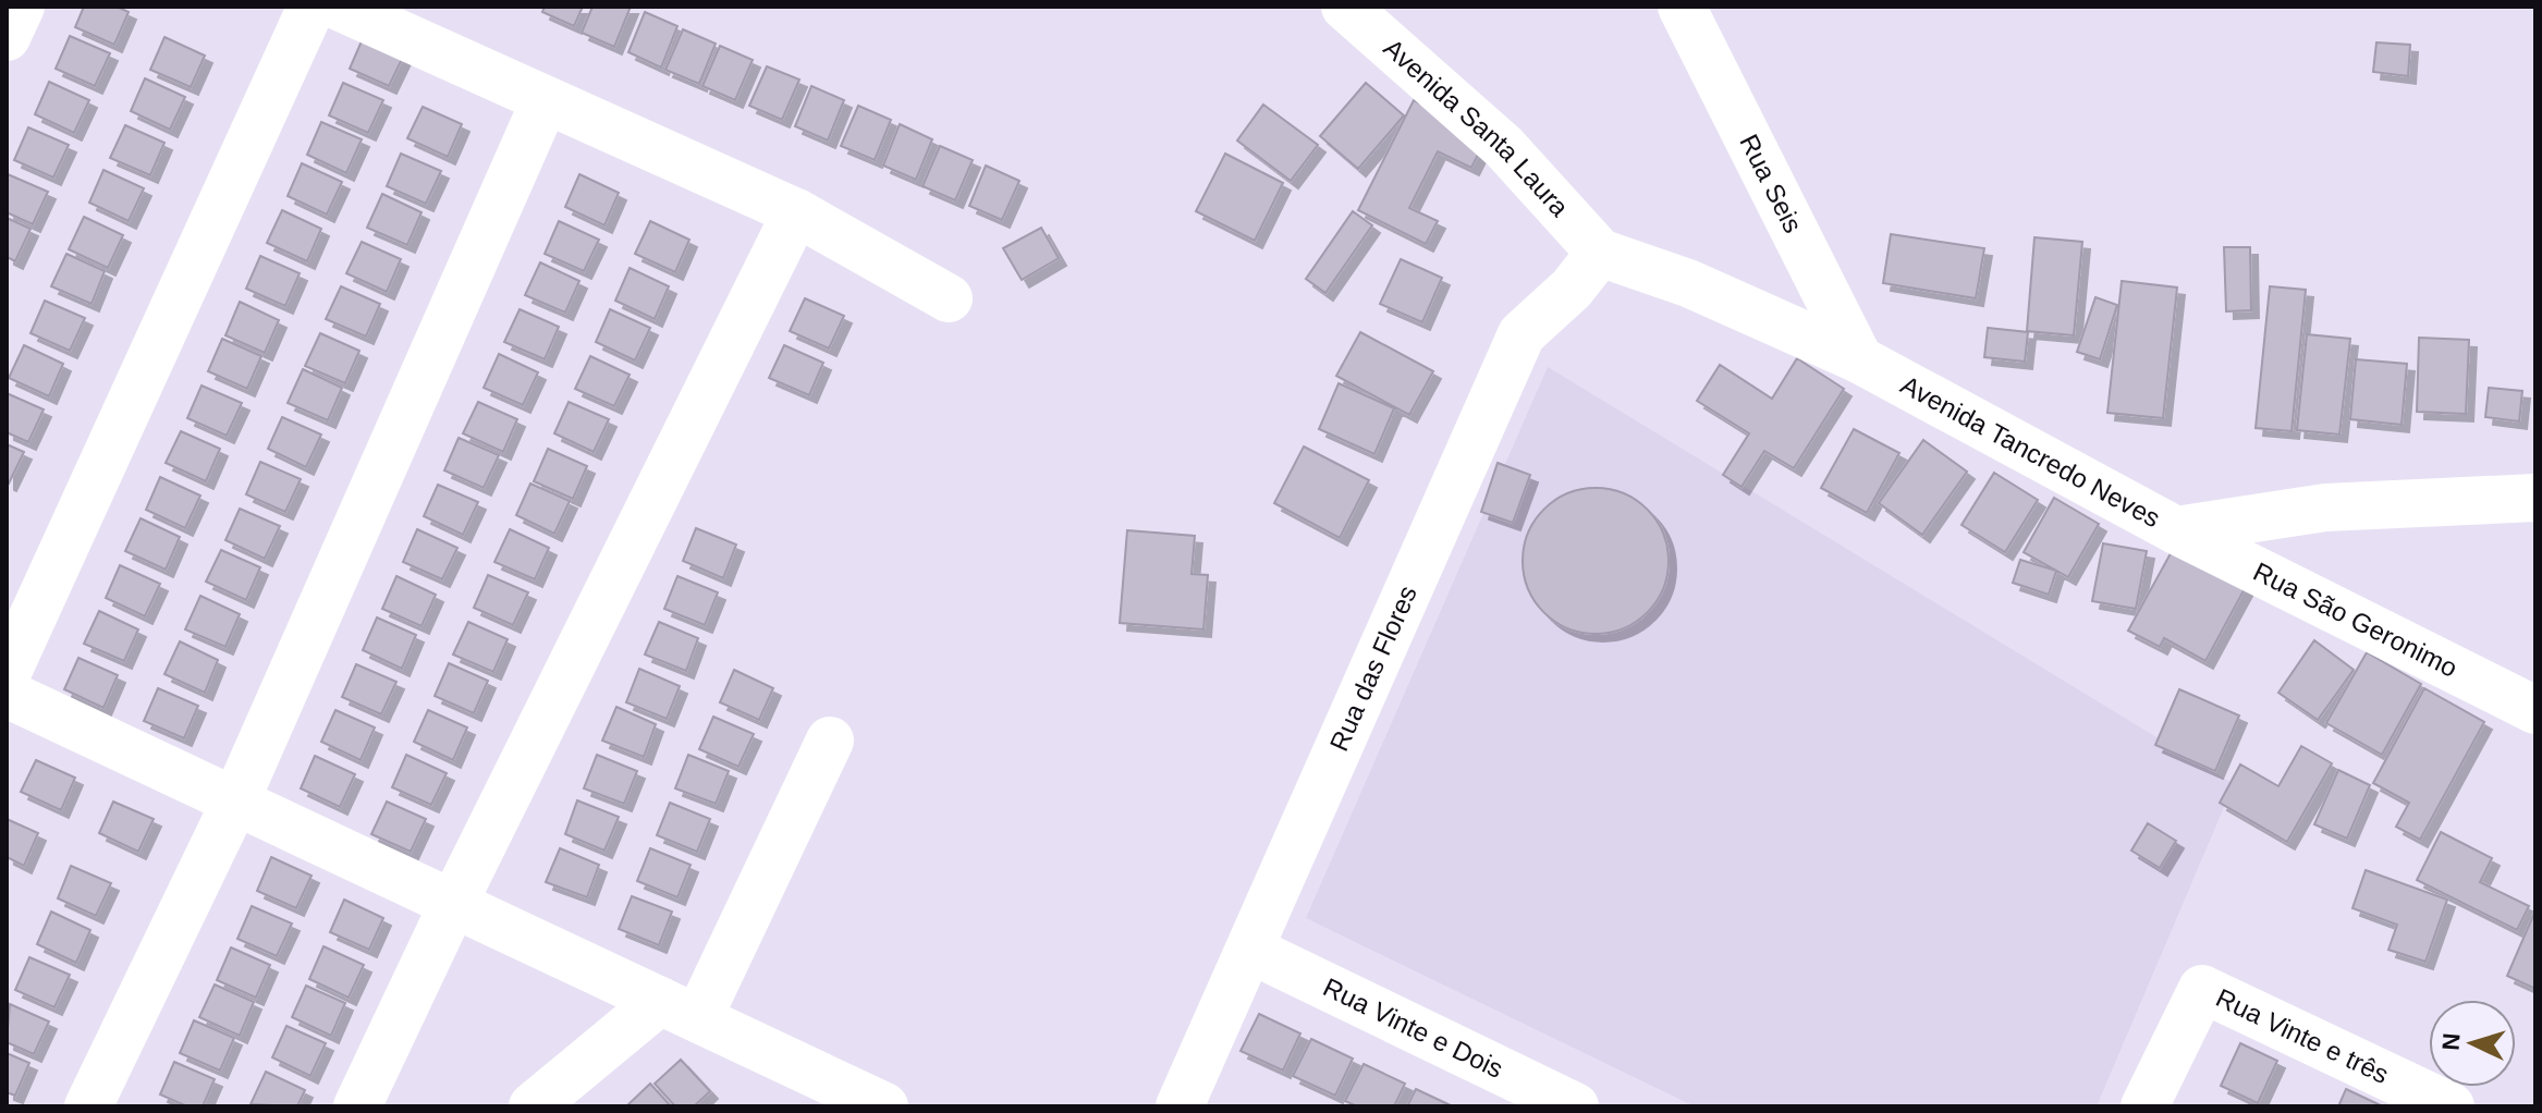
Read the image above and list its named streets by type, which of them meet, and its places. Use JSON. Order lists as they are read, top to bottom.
{
  "streets": {
    "street": [
      "Avenida Santa Laura",
      "Rua Seis",
      "Avenida Tancredo Neves",
      "Rua São Geronimo",
      "Rua das Flores",
      "Rua Vinte e Dois",
      "Rua Vinte e três"
    ]
  },
  "crossings": [
    ["Avenida Santa Laura", "Avenida Tancredo Neves"],
    ["Avenida Santa Laura", "Rua das Flores"],
    ["Rua Seis", "Avenida Tancredo Neves"],
    ["Avenida Tancredo Neves", "Rua São Geronimo"],
    ["Avenida Tancredo Neves", "Rua das Flores"],
    ["Rua das Flores", "Rua Vinte e Dois"]
  ],
  "north": "left"
}
